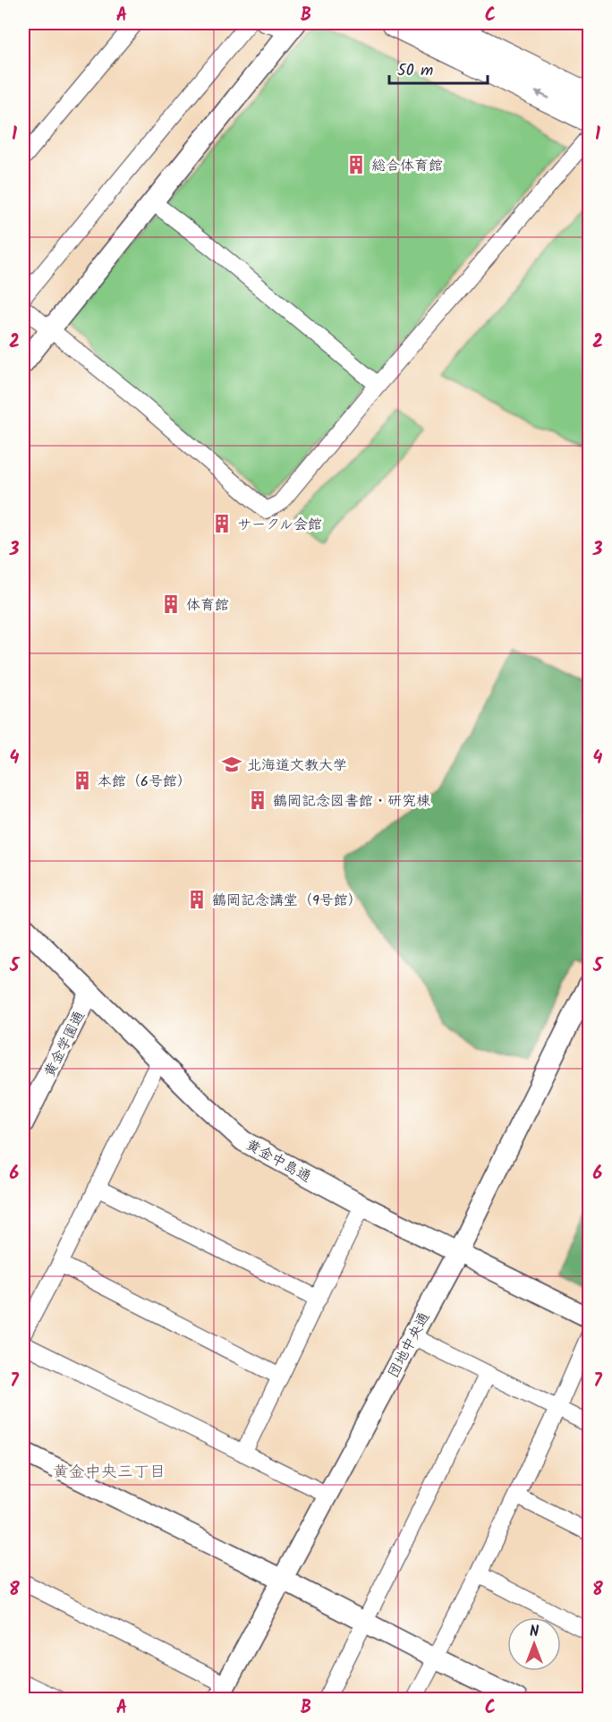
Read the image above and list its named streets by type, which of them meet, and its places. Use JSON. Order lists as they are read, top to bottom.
{
  "streets": {
    "street": ["黄金学園通", "黄金中島通", "団地中央通"]
  },
  "crossings": [
    ["黄金学園通", "黄金中島通"],
    ["黄金中島通", "団地中央通"]
  ],
  "districts": ["黄金中央三丁目"],
  "places": {
    "building": [
      "総合体育館",
      "サークル会館",
      "体育館",
      "本館（6号館）",
      "鶴岡記念図書館・研究棟",
      "鶴岡記念講堂（9号館）"
    ],
    "school or university": ["北海道文教大学"]
  },
  "scale_bar": "50 m",
  "north": "top",
  "grid": {
    "columns": ["A", "B", "C"],
    "rows": [
      "1",
      "2",
      "3",
      "4",
      "5",
      "6",
      "7",
      "8"
    ]
  }
}
